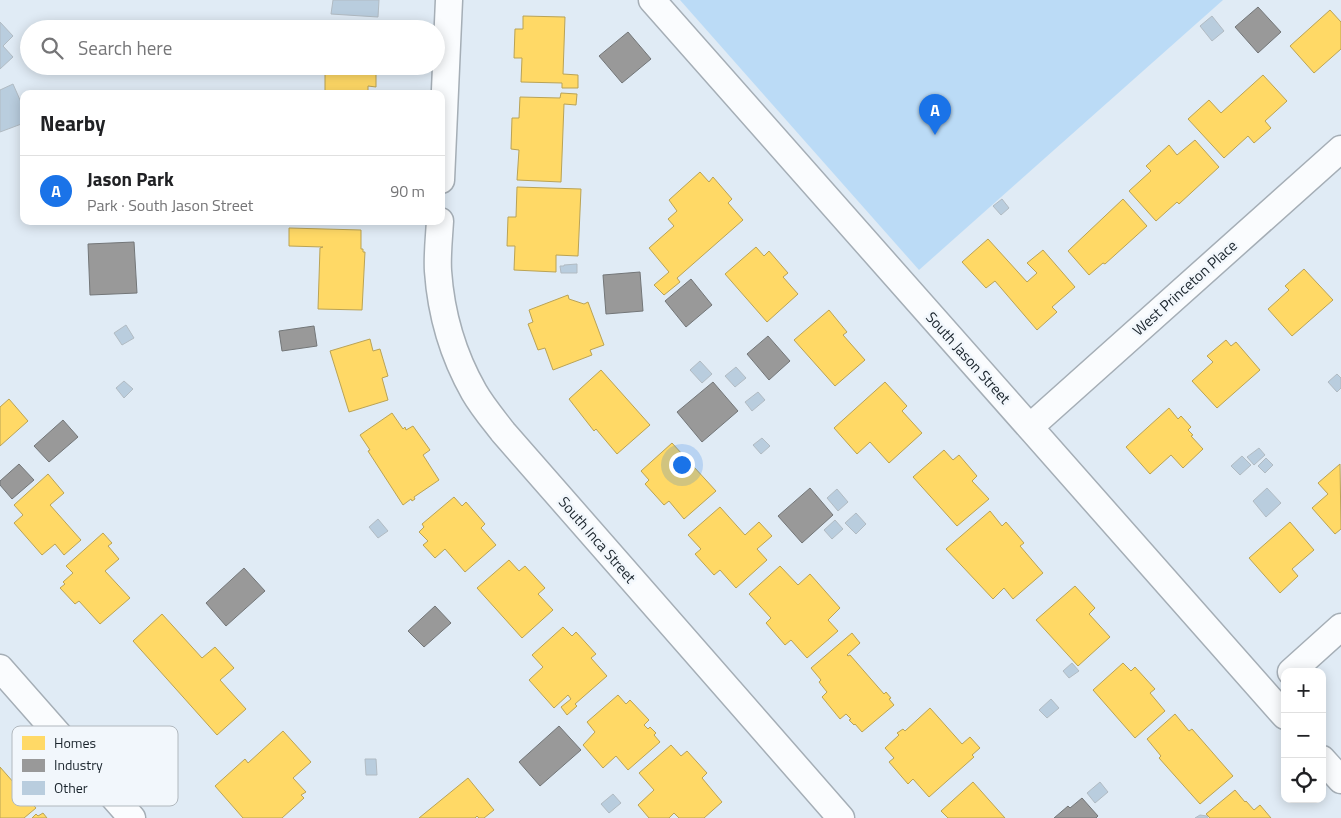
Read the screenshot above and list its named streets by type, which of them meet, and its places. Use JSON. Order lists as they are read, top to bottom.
{
  "streets": {
    "street": ["West Princeton Place", "South Jason Street", "South Inca Street"]
  },
  "crossings": [
    ["West Princeton Place", "South Jason Street"]
  ],
  "legend": ["Homes", "Industry", "Other"],
  "page": {
    "search": "Search here",
    "heading": "Nearby",
    "pins": "A",
    "list": [
      {
        "mark": "A",
        "name": "Jason Park",
        "note": "Park · South Jason Street",
        "value": "90 m"
      }
    ],
    "map_buttons": ["+", "−"]
  }
}
